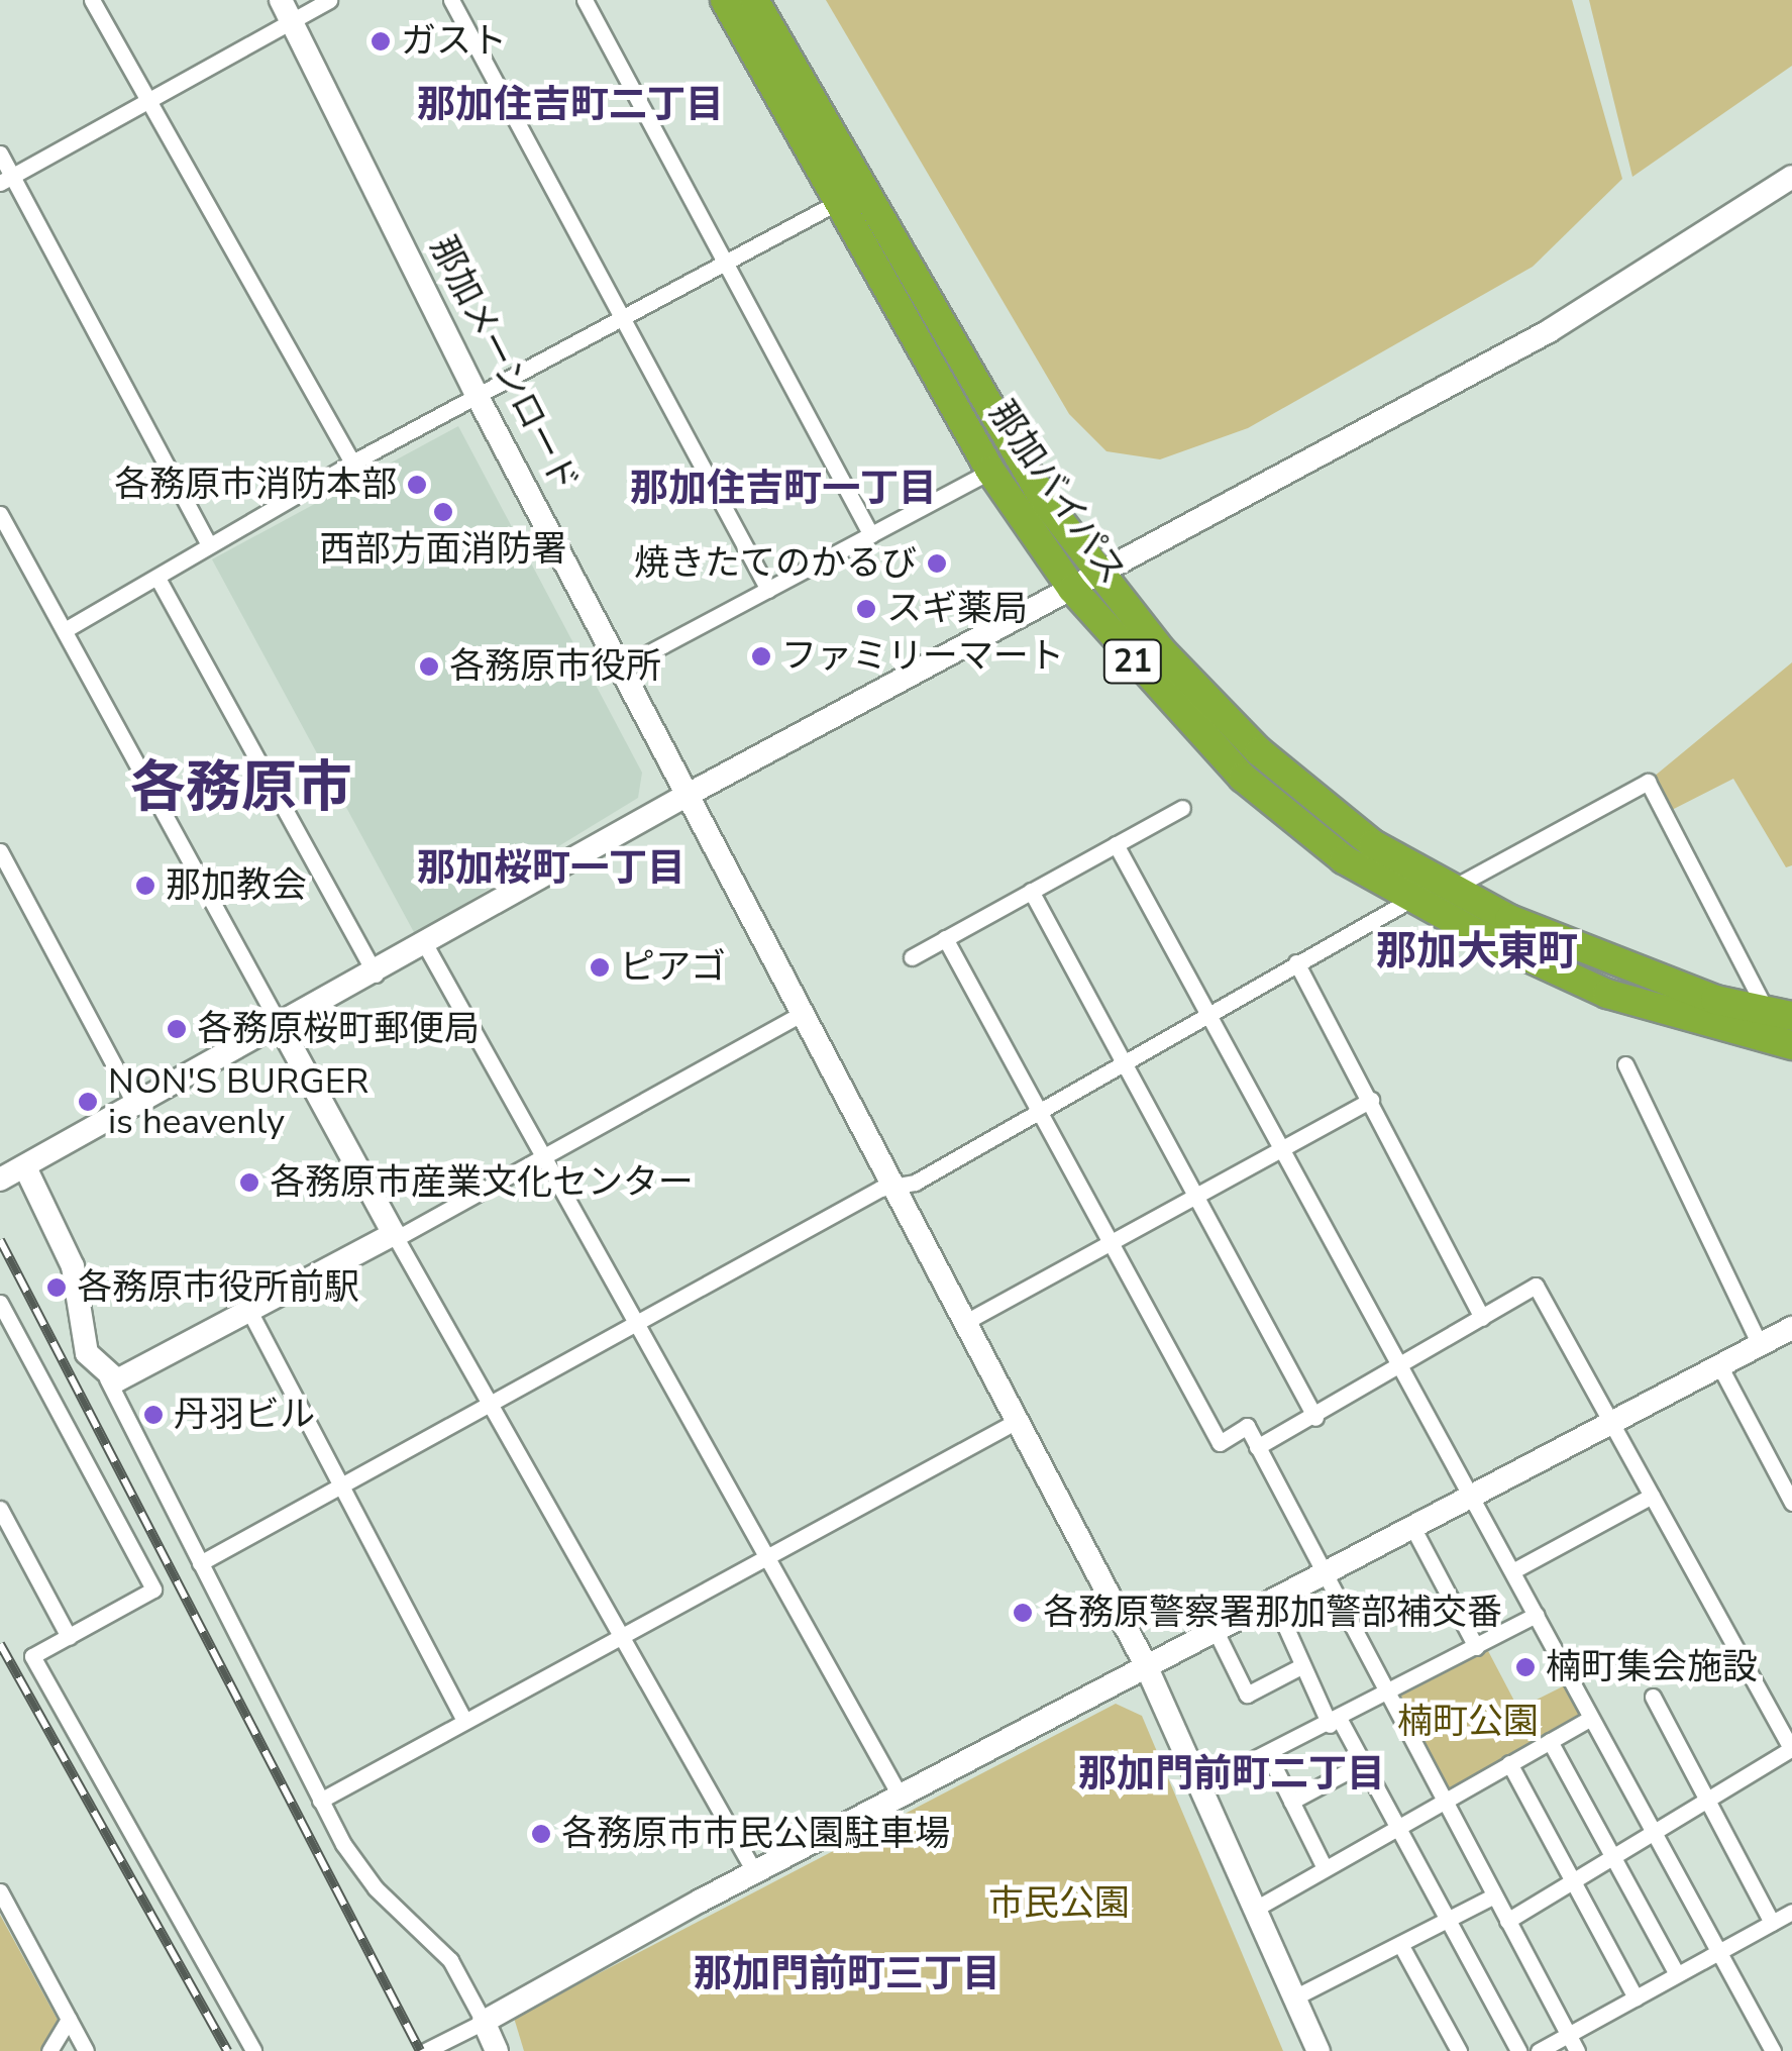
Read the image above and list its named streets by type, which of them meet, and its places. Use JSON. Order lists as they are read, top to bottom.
{
  "streets": {
    "highway": ["那加バイパス", "21"],
    "street": ["那加メーンロード"]
  },
  "districts": [
    "那加住吉町二丁目",
    "那加住吉町一丁目",
    "各務原市",
    "那加桜町一丁目",
    "那加大東町",
    "那加門前町二丁目",
    "那加門前町三丁目"
  ],
  "parks": ["楠町公園", "市民公園"],
  "places": [
    "ガスト",
    "各務原市消防本部",
    "西部方面消防署",
    "焼きたてのかるび",
    "スギ薬局",
    "ファミリーマート",
    "各務原市役所",
    "那加教会",
    "ピアゴ",
    "各務原桜町郵便局",
    "NON'S BURGER is heavenly",
    "各務原市産業文化センター",
    "各務原市役所前駅",
    "丹羽ビル",
    "各務原警察署那加警部補交番",
    "楠町集会施設",
    "各務原市市民公園駐車場"
  ]
}
